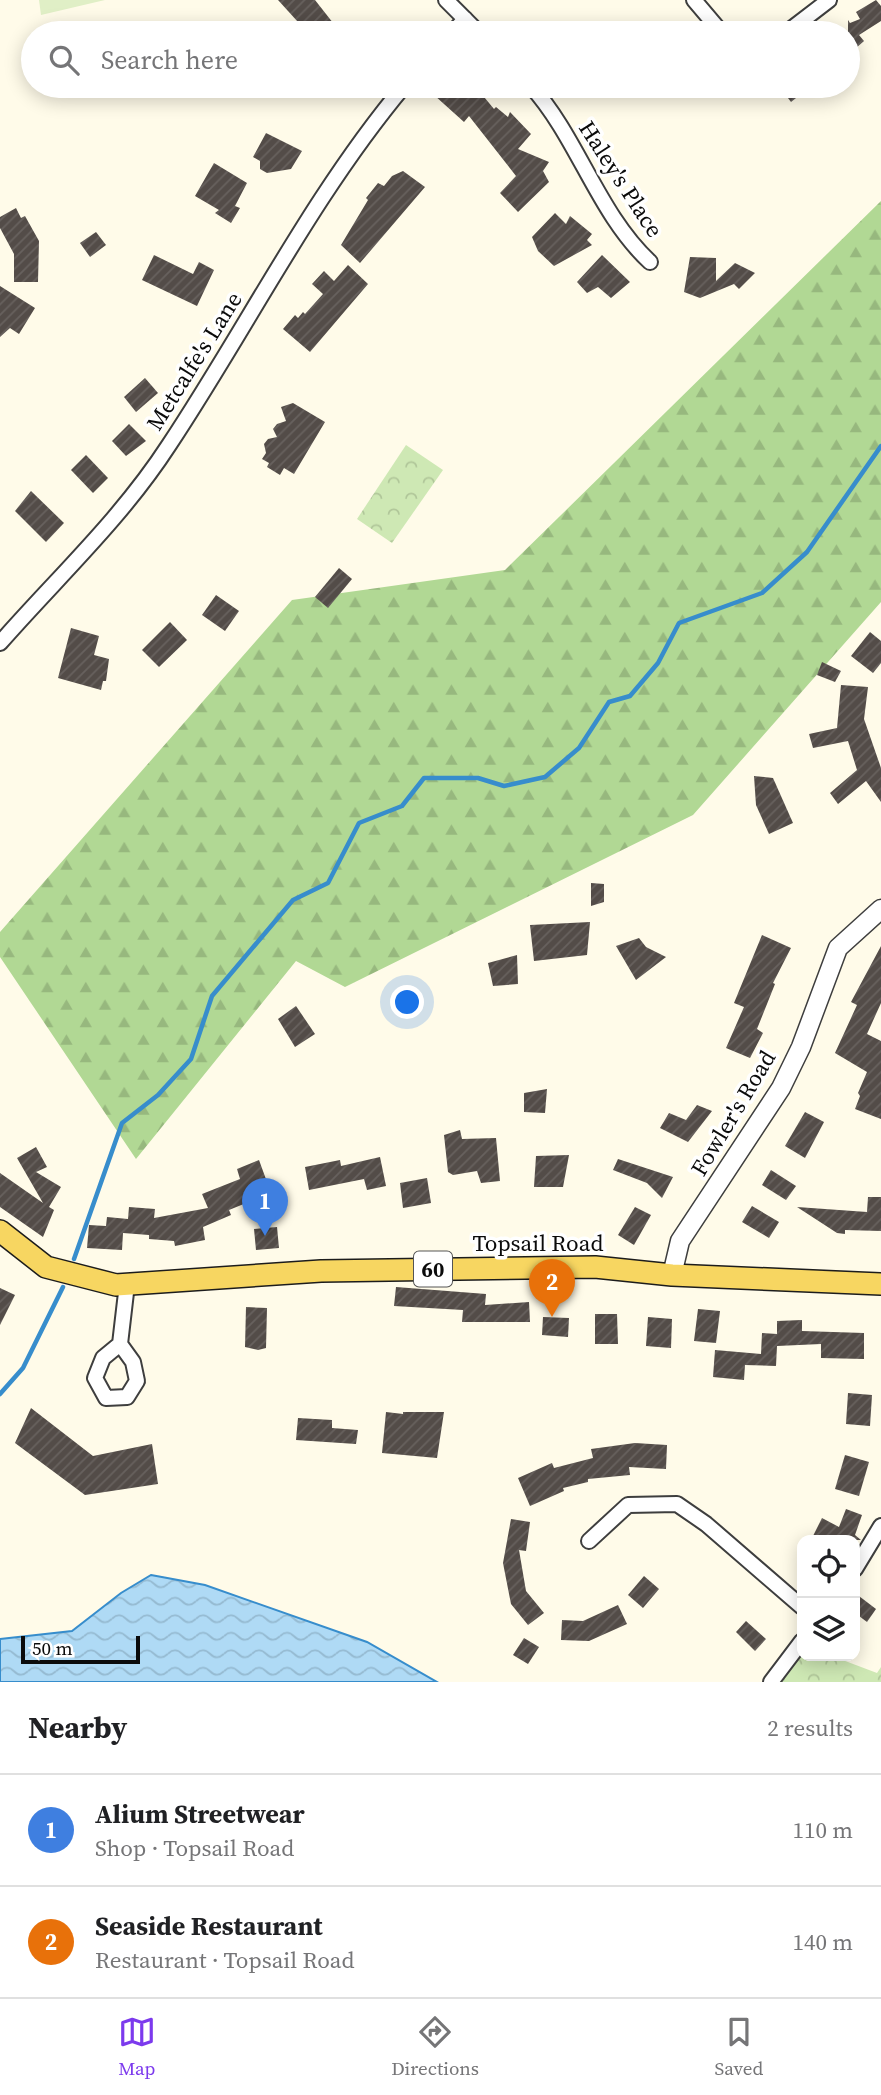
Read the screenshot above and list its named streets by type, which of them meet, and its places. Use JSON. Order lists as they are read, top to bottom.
{
  "streets": {
    "main road": ["Topsail Road", "60"],
    "street": ["Haley's Place", "Metcalfe's Lane", "Fowler's Road"]
  },
  "crossings": [
    ["Fowler's Road", "Topsail Road"]
  ],
  "scale_bar": "50 m",
  "page": {
    "search": "Search here",
    "pins": ["1", "2"],
    "scale": "50 m",
    "heading": ["Nearby", "2 results"],
    "list": [
      {
        "mark": "1",
        "name": "Alium Streetwear",
        "note": "Shop · Topsail Road",
        "value": "110 m"
      },
      {
        "mark": "2",
        "name": "Seaside Restaurant",
        "note": "Restaurant · Topsail Road",
        "value": "140 m"
      }
    ],
    "nav": ["Map", "Directions", "Saved"]
  }
}
